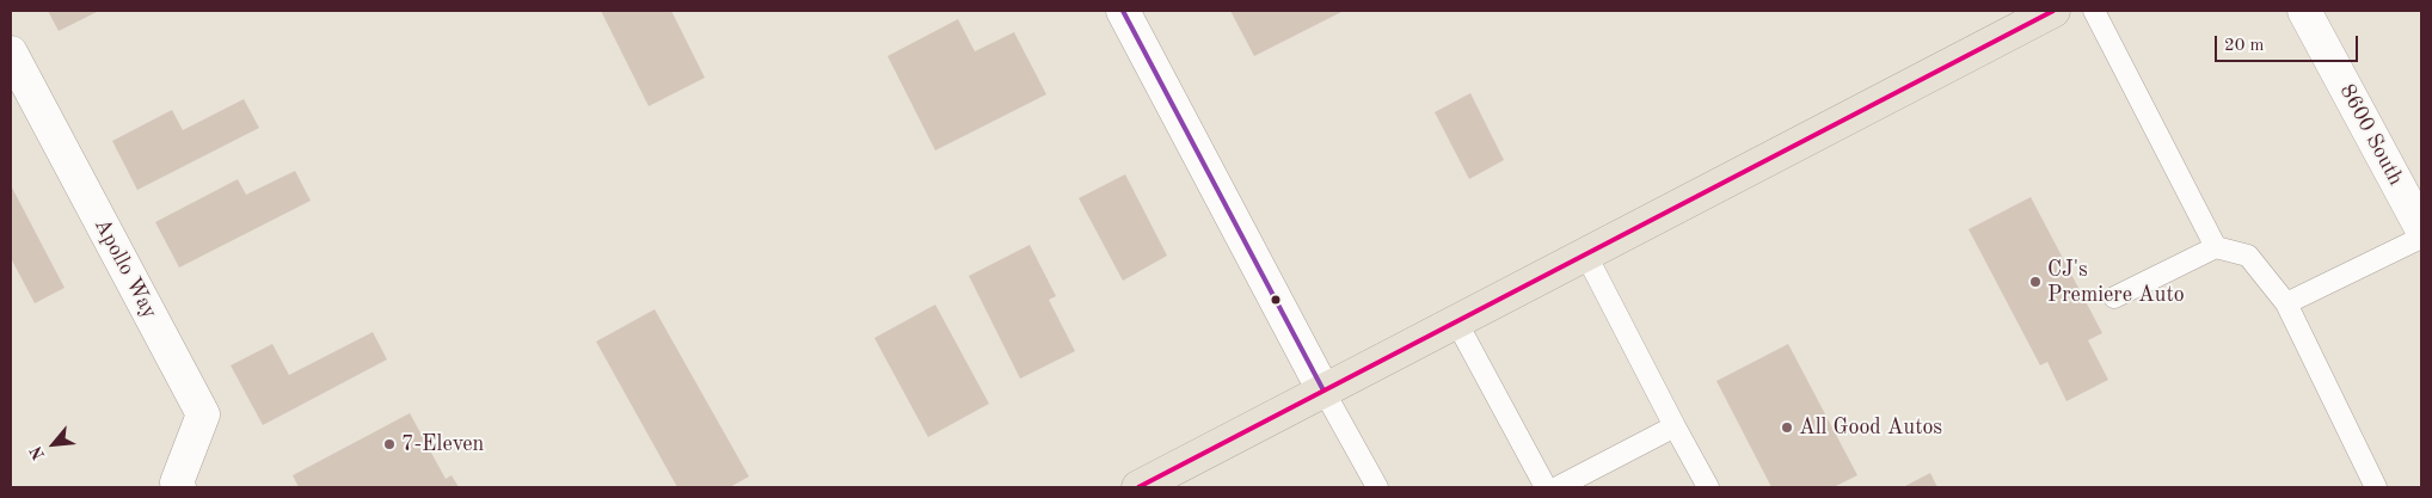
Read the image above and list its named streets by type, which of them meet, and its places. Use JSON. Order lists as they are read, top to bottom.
{
  "streets": {
    "street": ["8600 South", "Apollo Way"]
  },
  "places": ["CJ's Premiere Auto", "All Good Autos", "7-Eleven"],
  "scale_bar": "20 m",
  "north": "bottom left"
}
